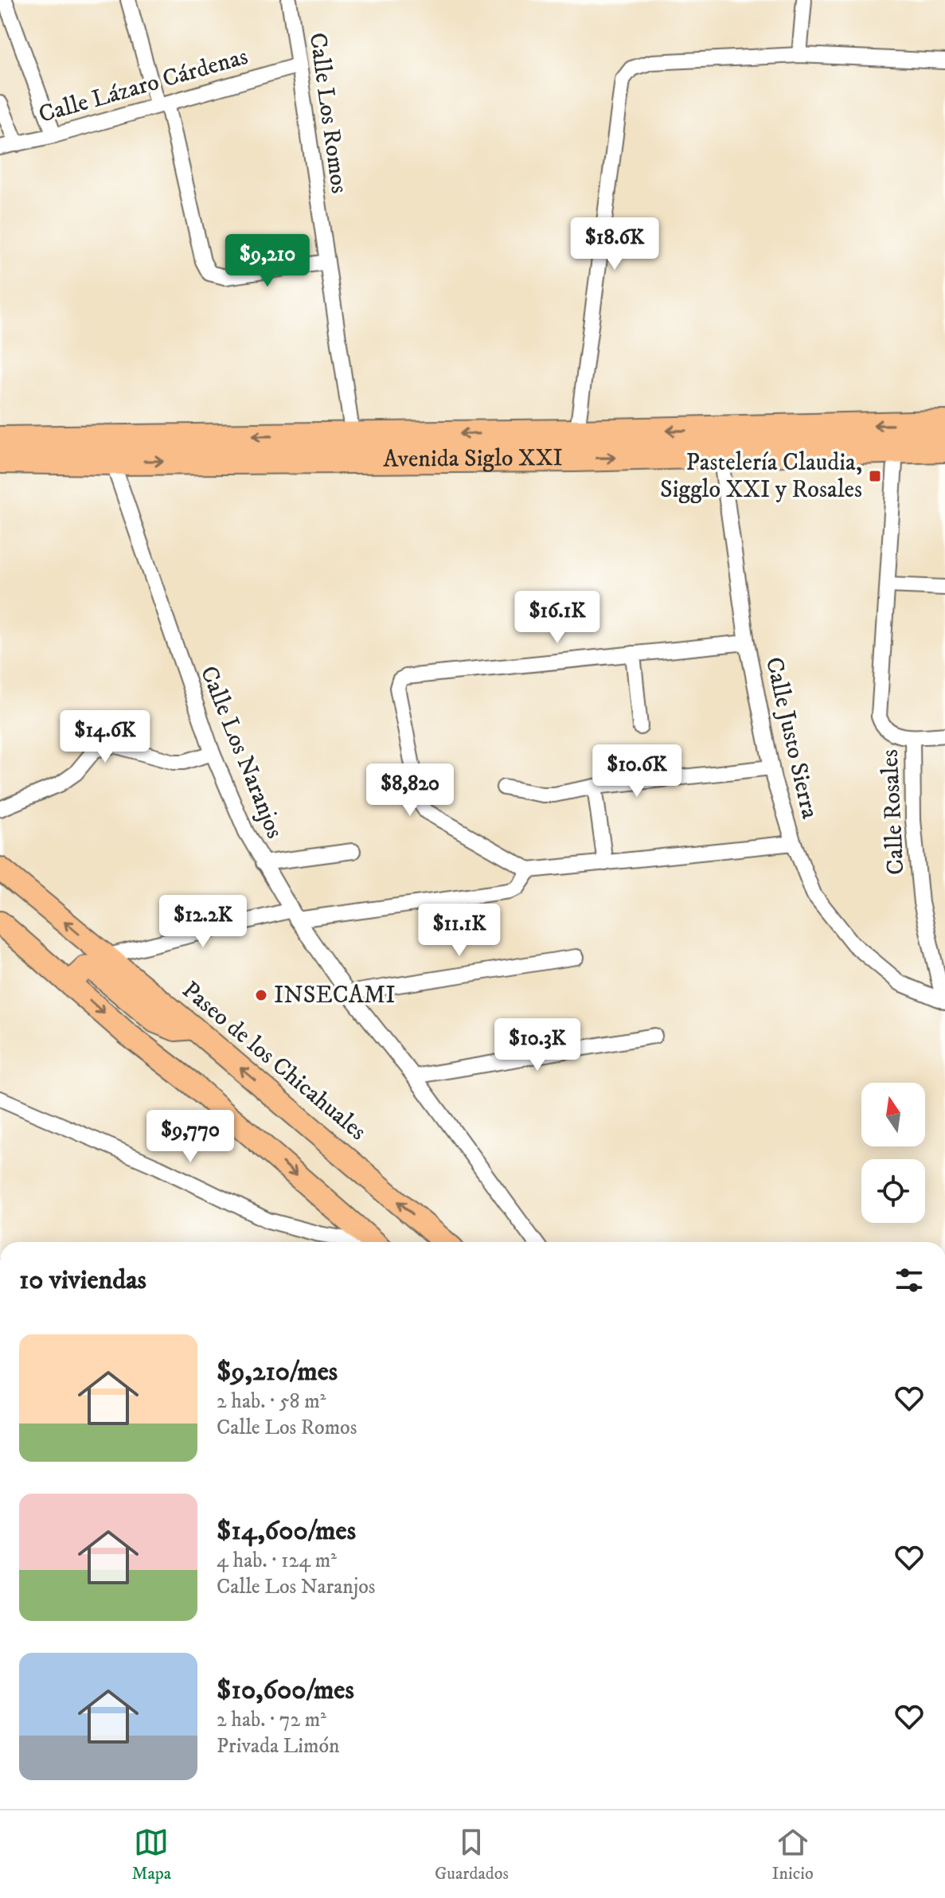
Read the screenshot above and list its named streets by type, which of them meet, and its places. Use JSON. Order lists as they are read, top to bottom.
{
  "streets": {
    "highway": ["Avenida Siglo XXI"],
    "main road": ["Paseo de los Chicahuales"],
    "street": [
      "Calle Lázaro Cárdenas",
      "Calle Los Romos",
      "Calle Justo Sierra",
      "Calle Los Naranjos",
      "Calle Rosales"
    ]
  },
  "crossings": [
    ["Calle Lázaro Cárdenas", "Calle Los Romos"],
    ["Calle Los Romos", "Avenida Siglo XXI"],
    ["Avenida Siglo XXI", "Calle Justo Sierra"],
    ["Avenida Siglo XXI", "Calle Los Naranjos"],
    ["Avenida Siglo XXI", "Calle Rosales"],
    ["Calle Justo Sierra", "Calle Rosales"]
  ],
  "places": {
    "transit": ["Pastelería Claudia, Sigglo XXI y Rosales"],
    "other": ["INSECAMI"]
  },
  "north": "top",
  "page": {
    "price": [
      "$18.6K",
      "$9,210",
      "$16.1K",
      "$14.6K",
      "$10.6K",
      "$8,820",
      "$12.2K",
      "$11.1K",
      "$10.3K",
      "$9,770"
    ],
    "heading": "10 viviendas",
    "list": [
      {
        "name": "$9,210/mes",
        "note": "2 hab. · 58 m² · Calle Los Romos"
      },
      {
        "name": "$14,600/mes",
        "note": "4 hab. · 124 m² · Calle Los Naranjos"
      },
      {
        "name": "$10,600/mes",
        "note": "2 hab. · 72 m² · Privada Limón"
      }
    ],
    "tabs": ["Mapa", "Guardados", "Inicio"]
  }
}
